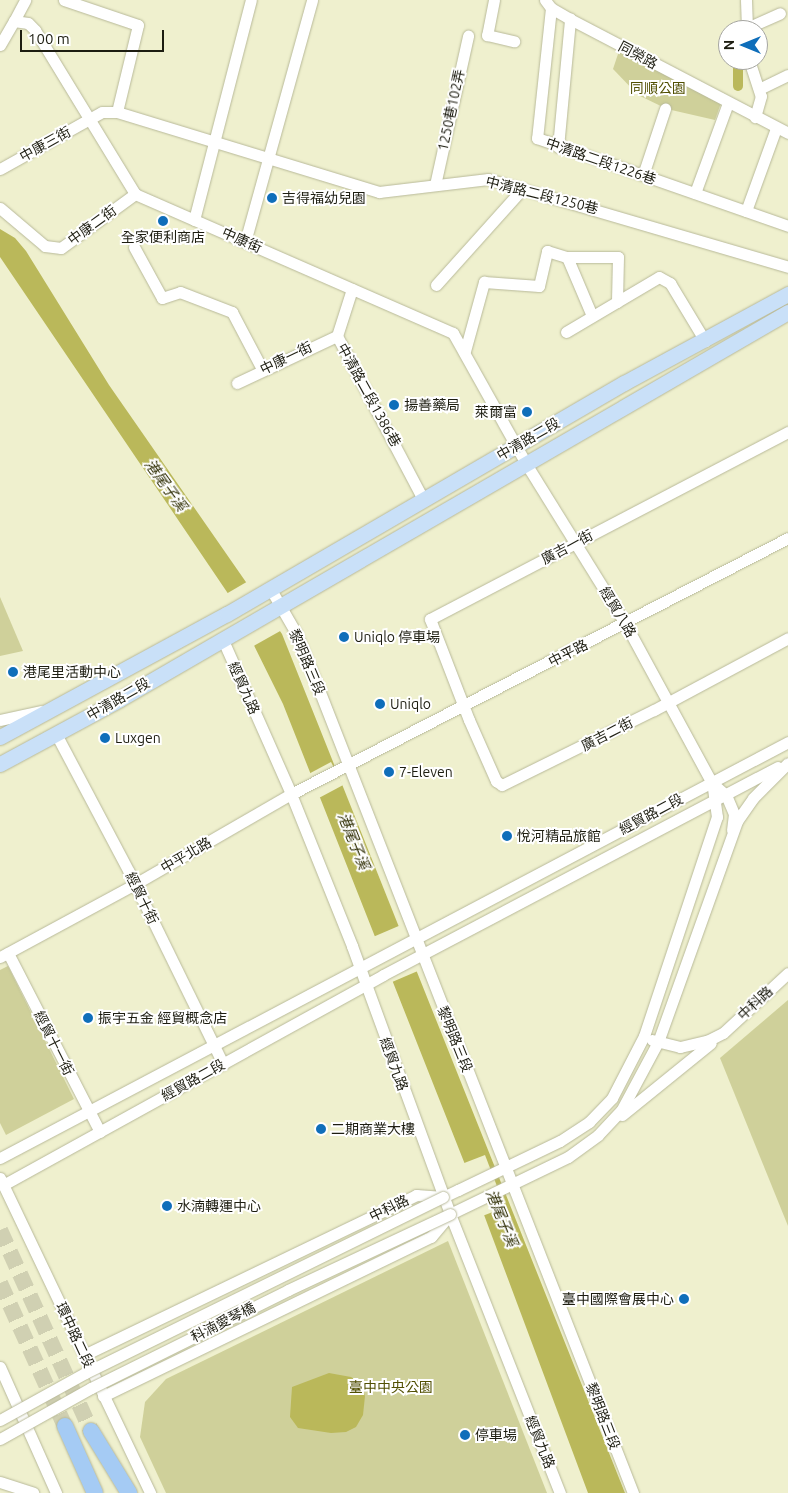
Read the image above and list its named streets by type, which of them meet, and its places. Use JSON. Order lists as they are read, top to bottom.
{
  "streets": {
    "main road": ["中清路二段"],
    "street": [
      "同榮路",
      "1250巷102弄",
      "中康三街",
      "中清路二段1226巷",
      "中清路二段1250巷",
      "中康二街",
      "中康街",
      "中康一街",
      "中清路二段1386巷",
      "廣吉一街",
      "經貿八路",
      "中平路",
      "黎明路三段",
      "經貿九路",
      "廣吉二街",
      "經貿路二段",
      "中平北路",
      "經貿十街",
      "中科路",
      "經貿十一街",
      "科湳愛琴橋",
      "環中路二段"
    ]
  },
  "crossings": [
    ["同榮路", "中清路二段1226巷"],
    ["1250巷102弄", "中清路二段1250巷"],
    ["中康三街", "中清路二段1250巷"],
    ["中康二街", "中康街"],
    ["中康街", "中清路二段1386巷"],
    ["中康街", "中清路二段"],
    ["中康街", "經貿八路"],
    ["中康一街", "中清路二段1386巷"],
    ["中清路二段1386巷", "中清路二段"],
    ["中清路二段", "經貿八路"],
    ["中清路二段", "黎明路三段"],
    ["中清路二段", "經貿九路"],
    ["中清路二段", "經貿十街"],
    ["廣吉一街", "經貿八路"],
    ["廣吉一街", "中平路"],
    ["廣吉一街", "廣吉二街"],
    ["經貿八路", "中平路"],
    ["經貿八路", "廣吉二街"],
    ["經貿八路", "經貿路二段"],
    ["經貿八路", "中科路"],
    ["中平路", "黎明路三段"],
    ["中平路", "廣吉二街"],
    ["中平路", "中平北路"],
    ["黎明路三段", "經貿路二段"],
    ["黎明路三段", "中平北路"],
    ["黎明路三段", "中科路"],
    ["經貿九路", "經貿路二段"],
    ["經貿九路", "中平北路"],
    ["經貿九路", "中科路"],
    ["經貿九路", "科湳愛琴橋"],
    ["經貿路二段", "經貿十街"],
    ["經貿路二段", "經貿十一街"],
    ["經貿路二段", "環中路二段"],
    ["中平北路", "經貿十街"],
    ["中平北路", "經貿十一街"],
    ["中科路", "科湳愛琴橋"],
    ["中科路", "環中路二段"]
  ],
  "water": ["港尾子溪"],
  "parks": ["同順公園", "臺中中央公園"],
  "places": [
    "吉得福幼兒園",
    "全家便利商店",
    "揚善藥局",
    "萊爾富",
    "Uniqlo 停車場",
    "港尾里活動中心",
    "Uniqlo",
    "Luxgen",
    "7-Eleven",
    "悅河精品旅館",
    "振宇五金 經貿概念店",
    "二期商業大樓",
    "水湳轉運中心",
    "臺中國際會展中心",
    "停車場"
  ],
  "scale_bar": "100 m",
  "north": "left"
}
